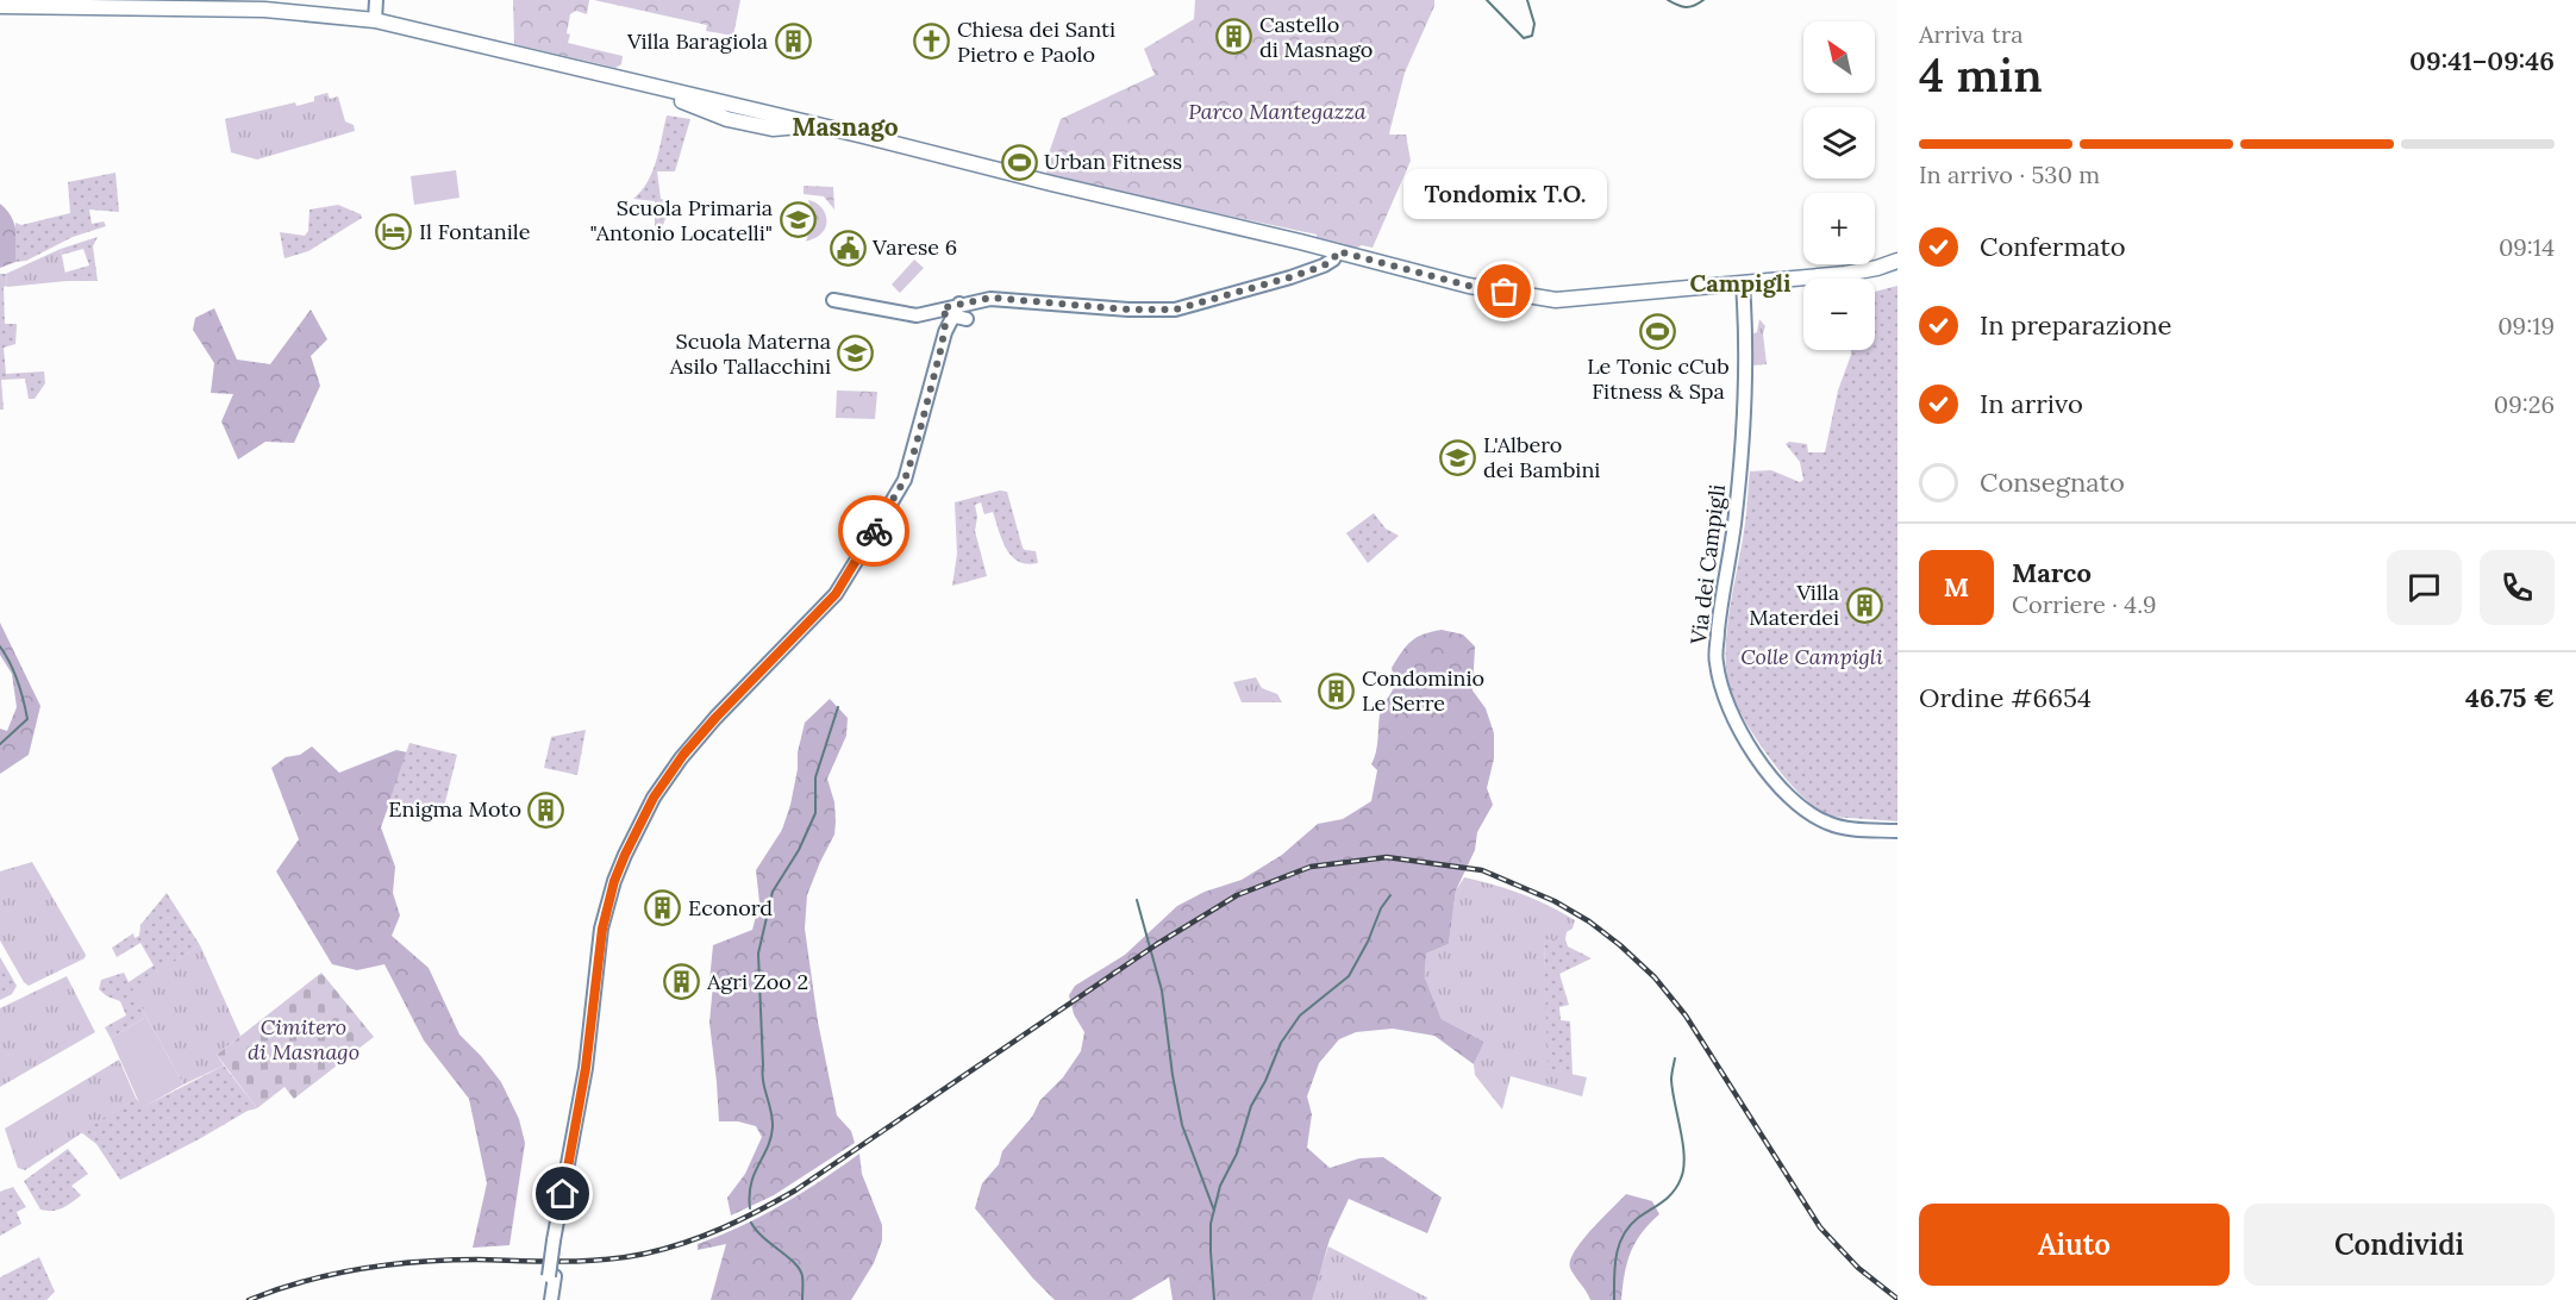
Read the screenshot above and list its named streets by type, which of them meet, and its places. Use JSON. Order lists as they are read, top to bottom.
{
  "streets": {
    "street": ["Via dei Campigli"]
  },
  "districts": ["Masnago", "Campigli"],
  "parks": ["Parco Mantegazza", "Colle Campigli", "Cimitero di Masnago"],
  "places": {
    "building": [
      "Castello di Masnago",
      "Villa Baragiola",
      "Villa Materdei",
      "Condominio Le Serre",
      "Enigma Moto",
      "Econord",
      "Agri Zoo 2"
    ],
    "church": ["Chiesa dei Santi Pietro e Paolo"],
    "sports": ["Urban Fitness", "Le Tonic cCub Fitness & Spa"],
    "school or university": ["Scuola Primaria \"Antonio Locatelli\"", "Scuola Materna Asilo Tallacchini", "L'Albero dei Bambini"],
    "hotel": ["Il Fontanile"],
    "public building": ["Varese 6"],
    "other": ["Tondomix T.O."]
  },
  "north": "top left",
  "page": {
    "heading": ["4 min", "Arriva tra", "09:41–09:46"],
    "panel": [
      "Marco",
      "Corriere · 4.9",
      "Ordine #6654",
      "46.75 €"
    ],
    "map_buttons": ["+", "−"],
    "bar": "In arrivo · 530 m",
    "bubble": "Tondomix T.O.",
    "list": [
      ["Confermato", "09:14"],
      ["In preparazione", "09:19"],
      ["In arrivo", "09:26"],
      "Consegnato"
    ],
    "round": "M",
    "buttons": ["Aiuto", "Condividi"]
  }
}
